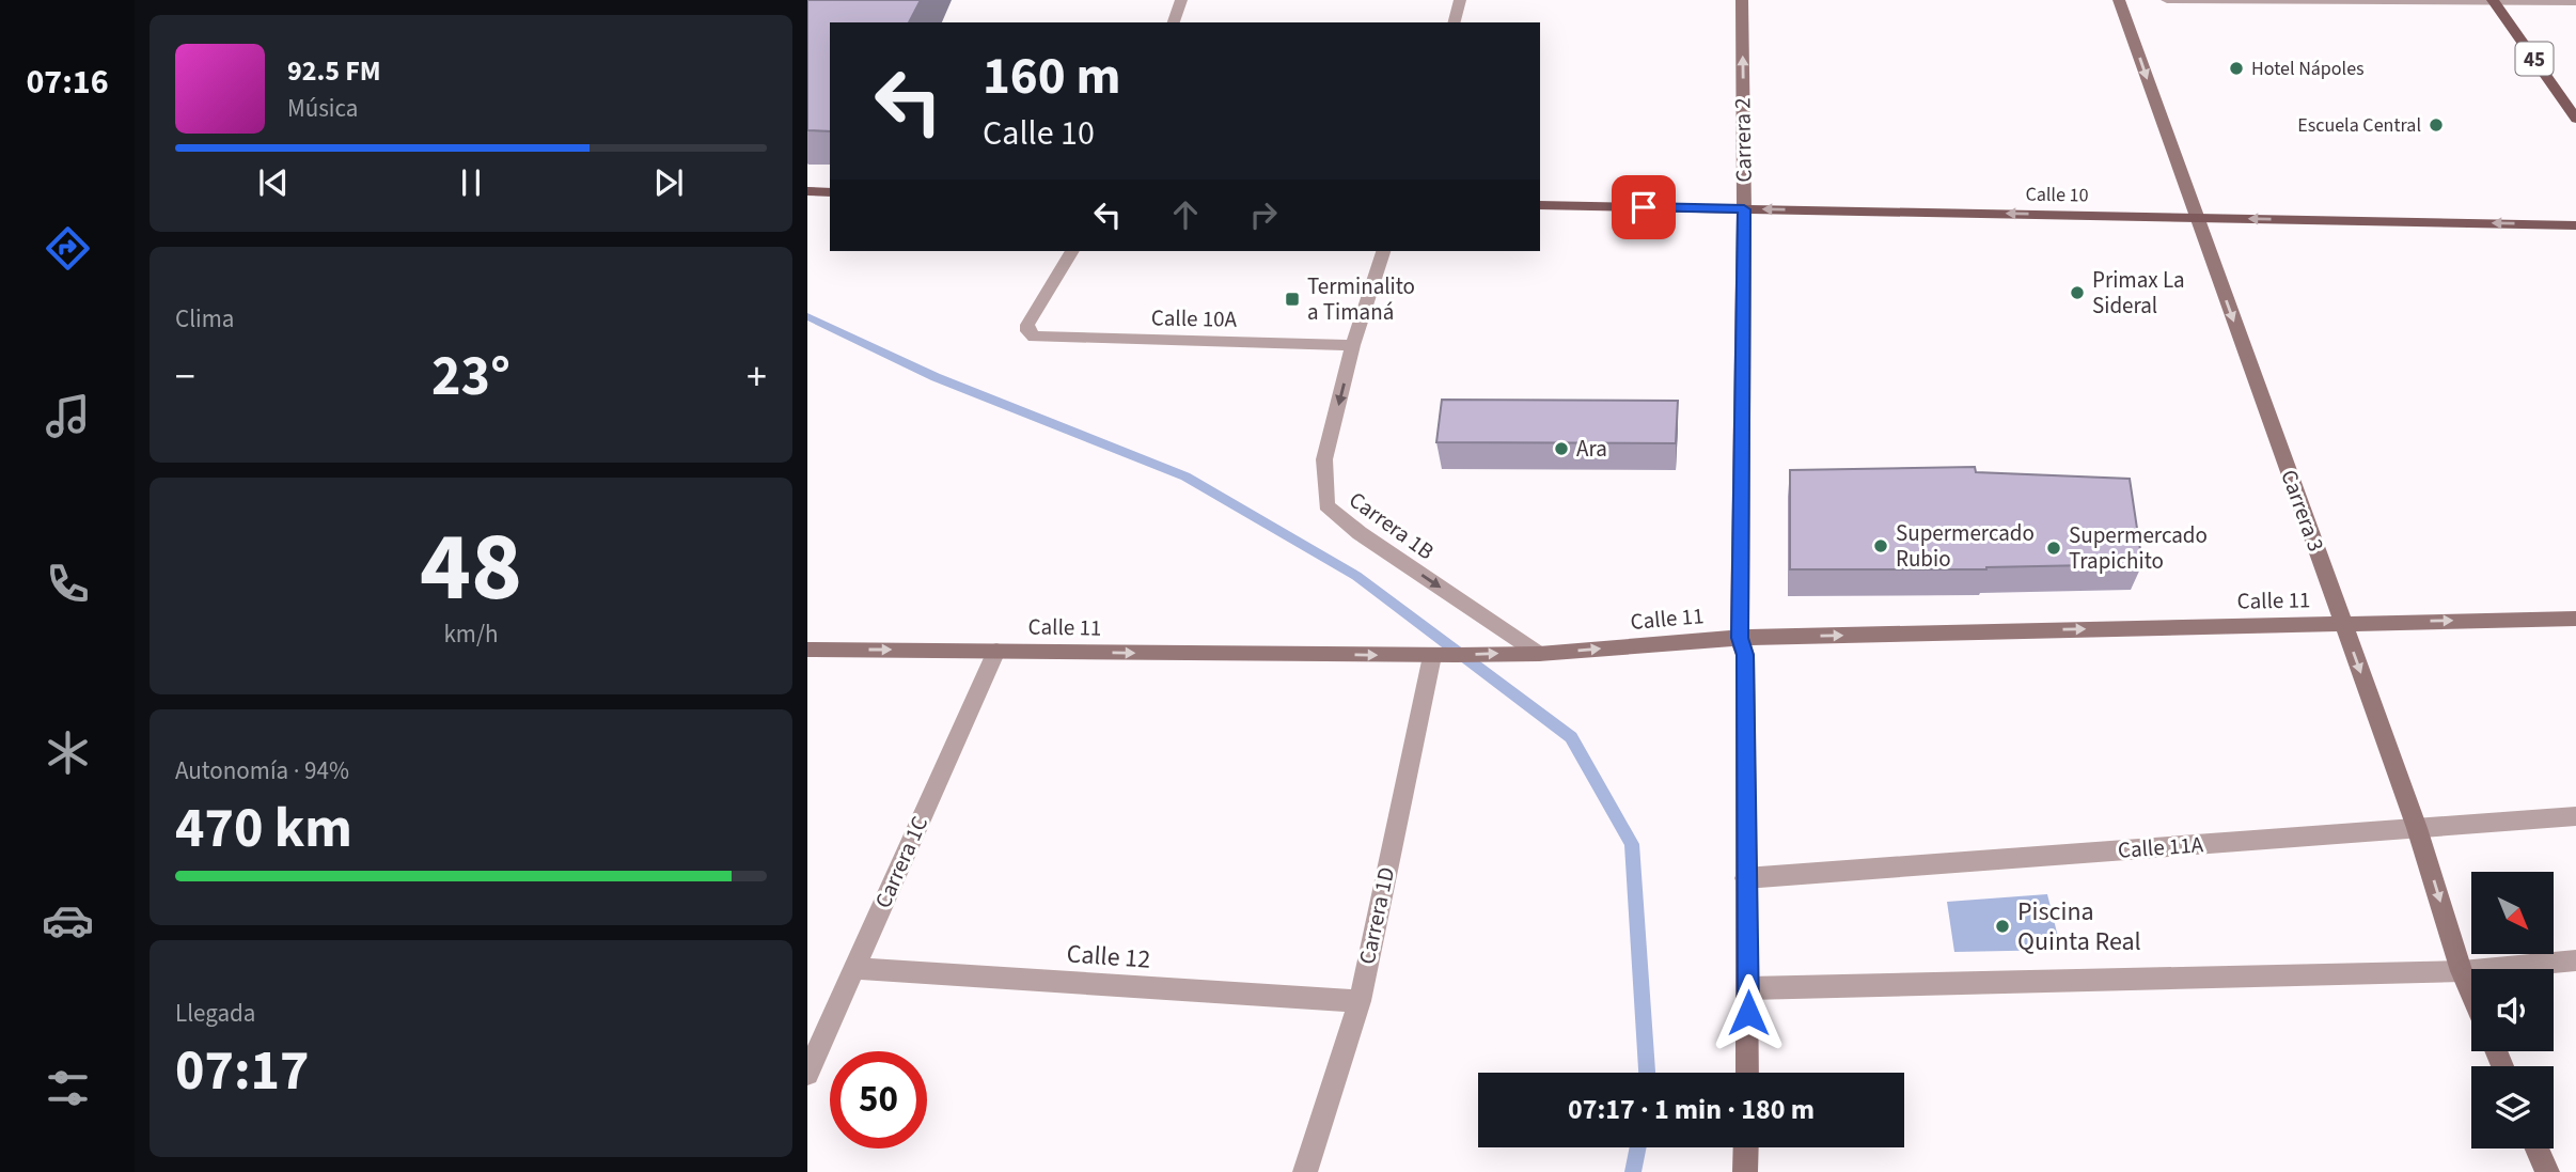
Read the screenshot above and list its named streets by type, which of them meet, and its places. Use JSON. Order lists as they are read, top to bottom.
{
  "streets": {
    "main road": [
      "45",
      "Carrera 2",
      "Calle 10",
      "Carrera 3",
      "Calle 11"
    ],
    "street": [
      "Calle 10A",
      "Carrera 1B",
      "Calle 11A",
      "Carrera 1C",
      "Carrera 1D",
      "Calle 12"
    ]
  },
  "crossings": [
    ["Carrera 2", "Calle 10"],
    ["Carrera 2", "Calle 11"],
    ["Carrera 2", "Calle 11A"],
    ["Calle 10", "Carrera 3"],
    ["Calle 10A", "Carrera 1B"],
    ["Carrera 3", "Calle 11"],
    ["Carrera 3", "Calle 11A"],
    ["Carrera 1B", "Calle 11"],
    ["Calle 11", "Carrera 1C"],
    ["Calle 11", "Carrera 1D"],
    ["Carrera 1C", "Calle 12"],
    ["Carrera 1D", "Calle 12"]
  ],
  "one_way": [
    "Calle 10",
    "Carrera 3",
    "Carrera 1B",
    "Calle 11"
  ],
  "places": {
    "other": [
      "Hotel Nápoles",
      "Escuela Central",
      "Primax La Sideral",
      "Ara",
      "Supermercado Rubio",
      "Supermercado Trapichito",
      "Piscina Quinta Real"
    ],
    "transit": ["Terminalito a Timaná"]
  },
  "north": "bottom right",
  "page": {
    "tabs": "07:16",
    "turn": ["160 m", "Calle 10"],
    "song": ["92.5 FM", "Música"],
    "tile": [
      "Clima",
      ["48", "km/h"],
      ["Autonomía · 94%", "470 km"],
      ["Llegada", "07:17"]
    ],
    "heat": ["−", "23°", "+"],
    "limit": "50",
    "trip": "07:17 · 1 min · 180 m"
  }
}
